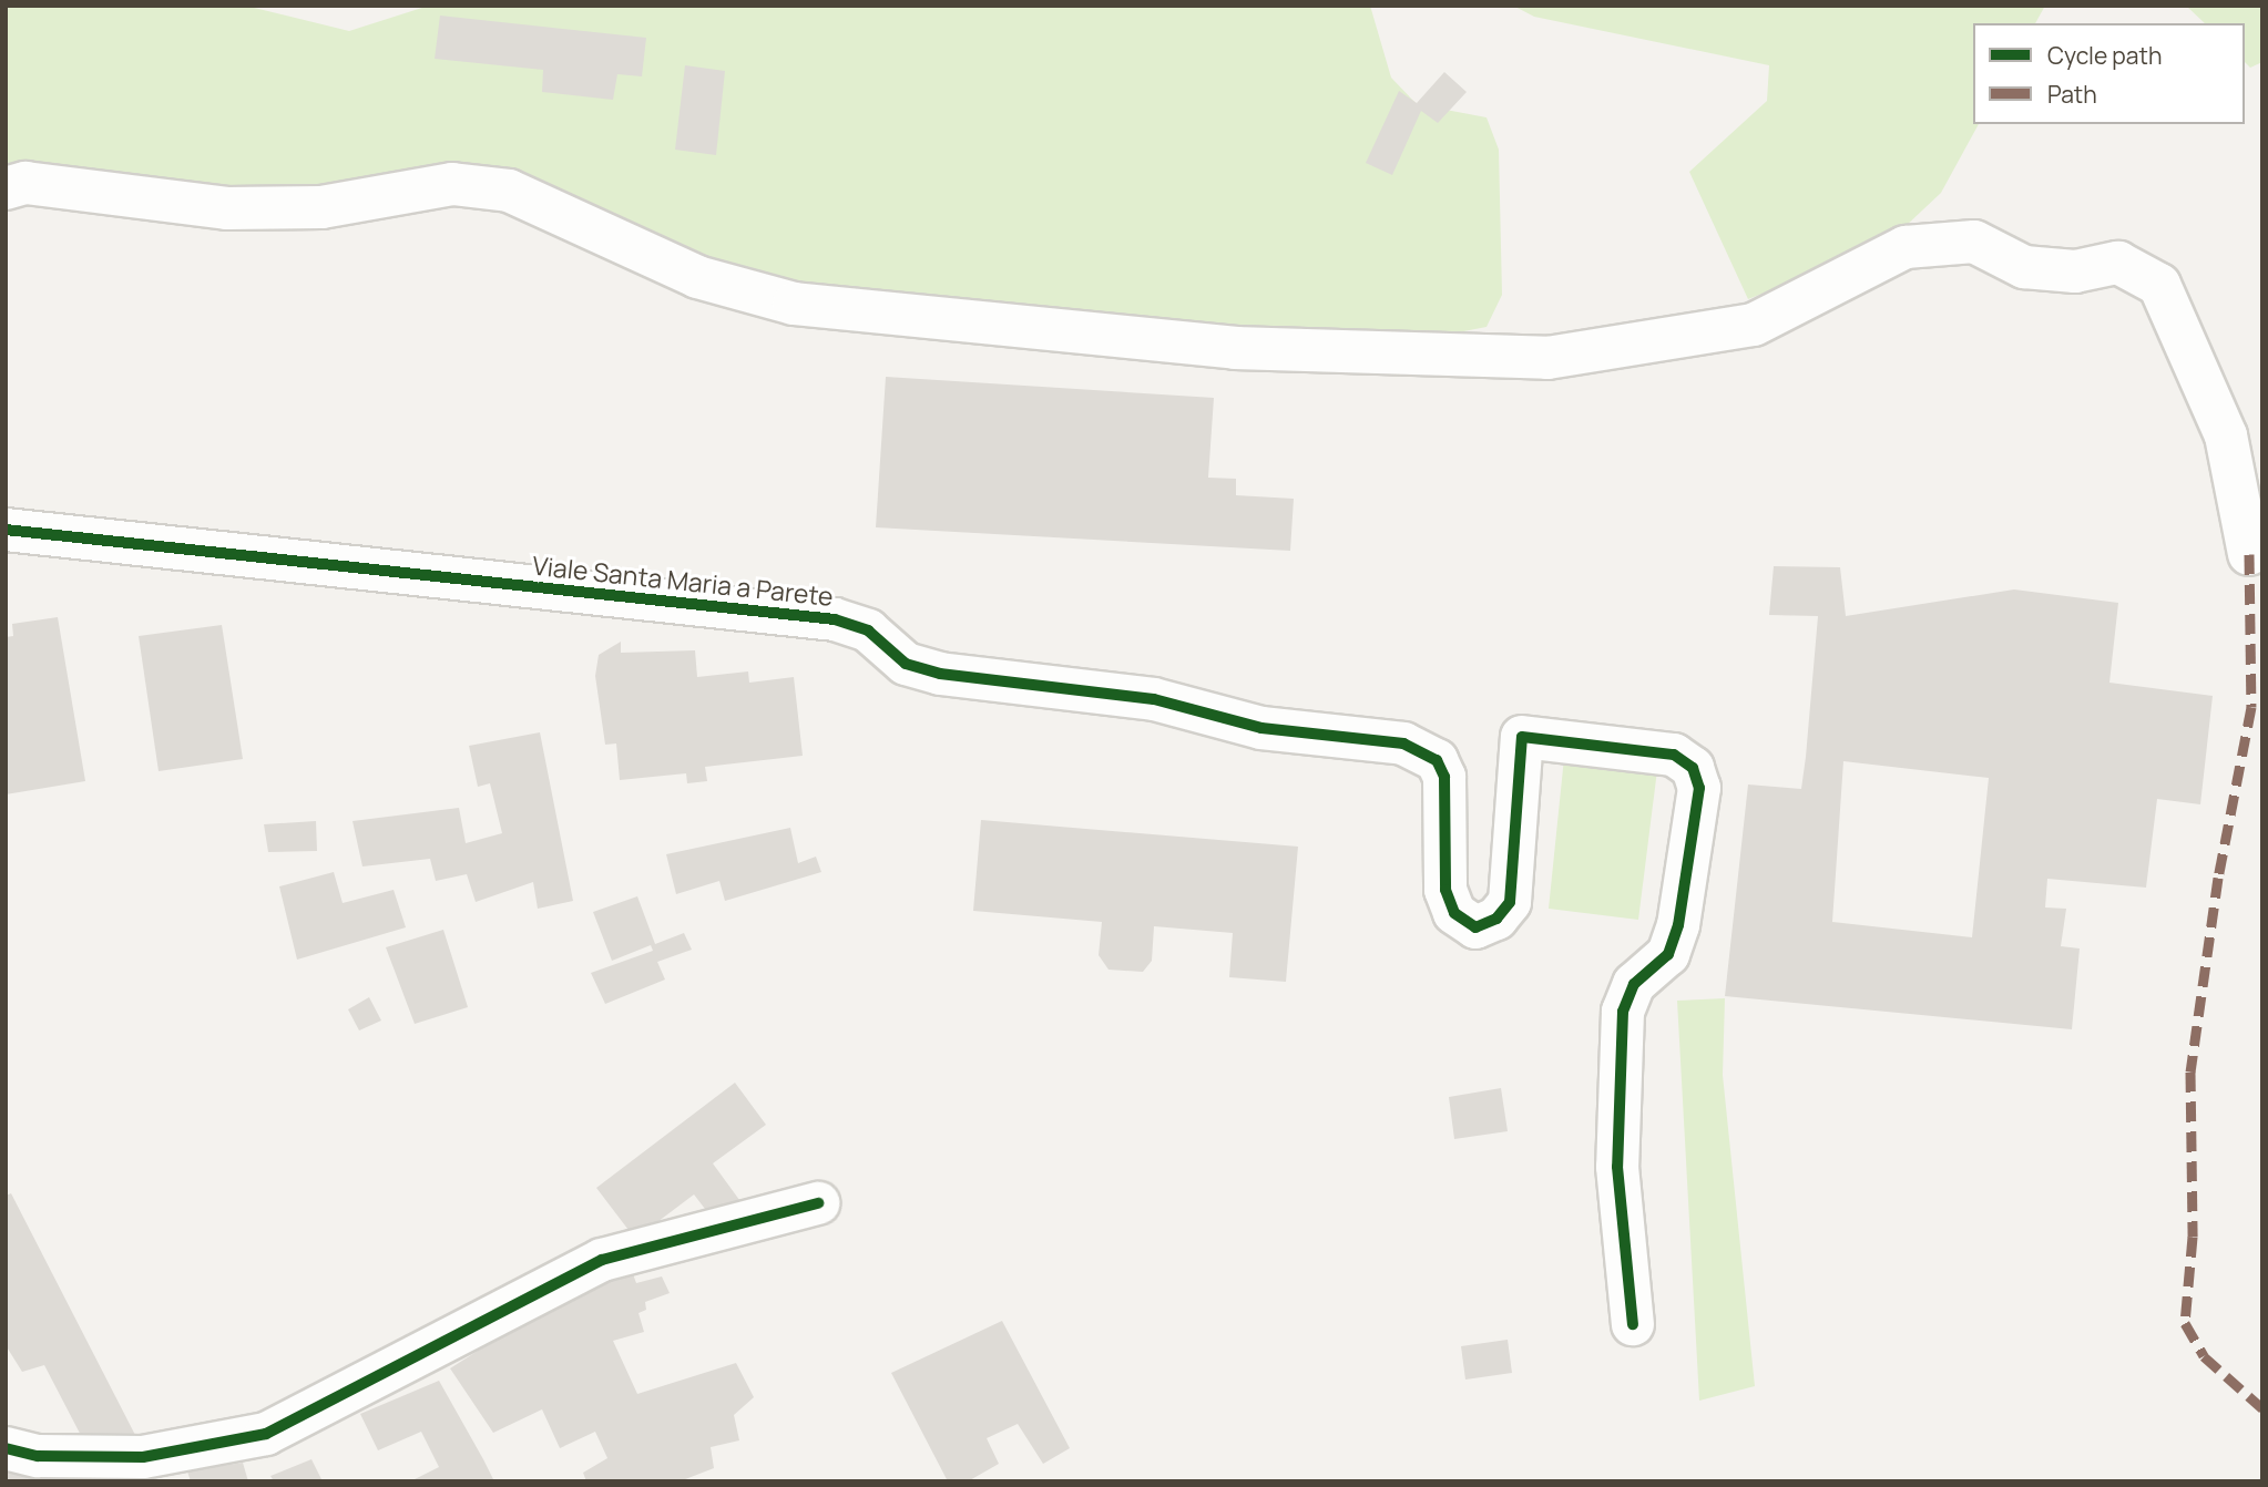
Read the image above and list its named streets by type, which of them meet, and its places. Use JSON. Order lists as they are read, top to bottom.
{
  "streets": {
    "street": ["Viale Santa Maria a Parete"]
  },
  "legend": ["Cycle path", "Path"]
}
